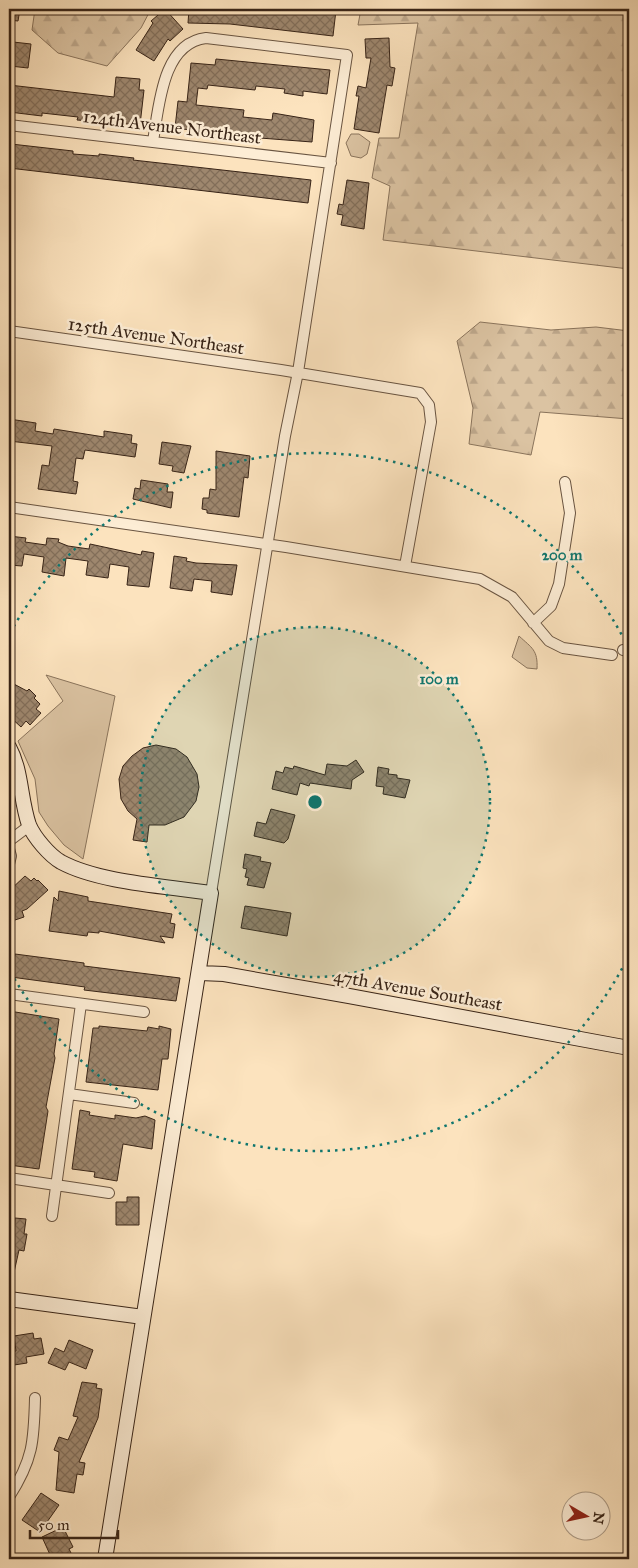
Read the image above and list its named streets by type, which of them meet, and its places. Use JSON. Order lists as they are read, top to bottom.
{
  "streets": {
    "street": ["124th Avenue Northeast", "125th Avenue Northeast", "47th Avenue Southeast"]
  },
  "scale_bar": "50 m",
  "north": "right",
  "rings": ["200 m", "100 m"]
}
